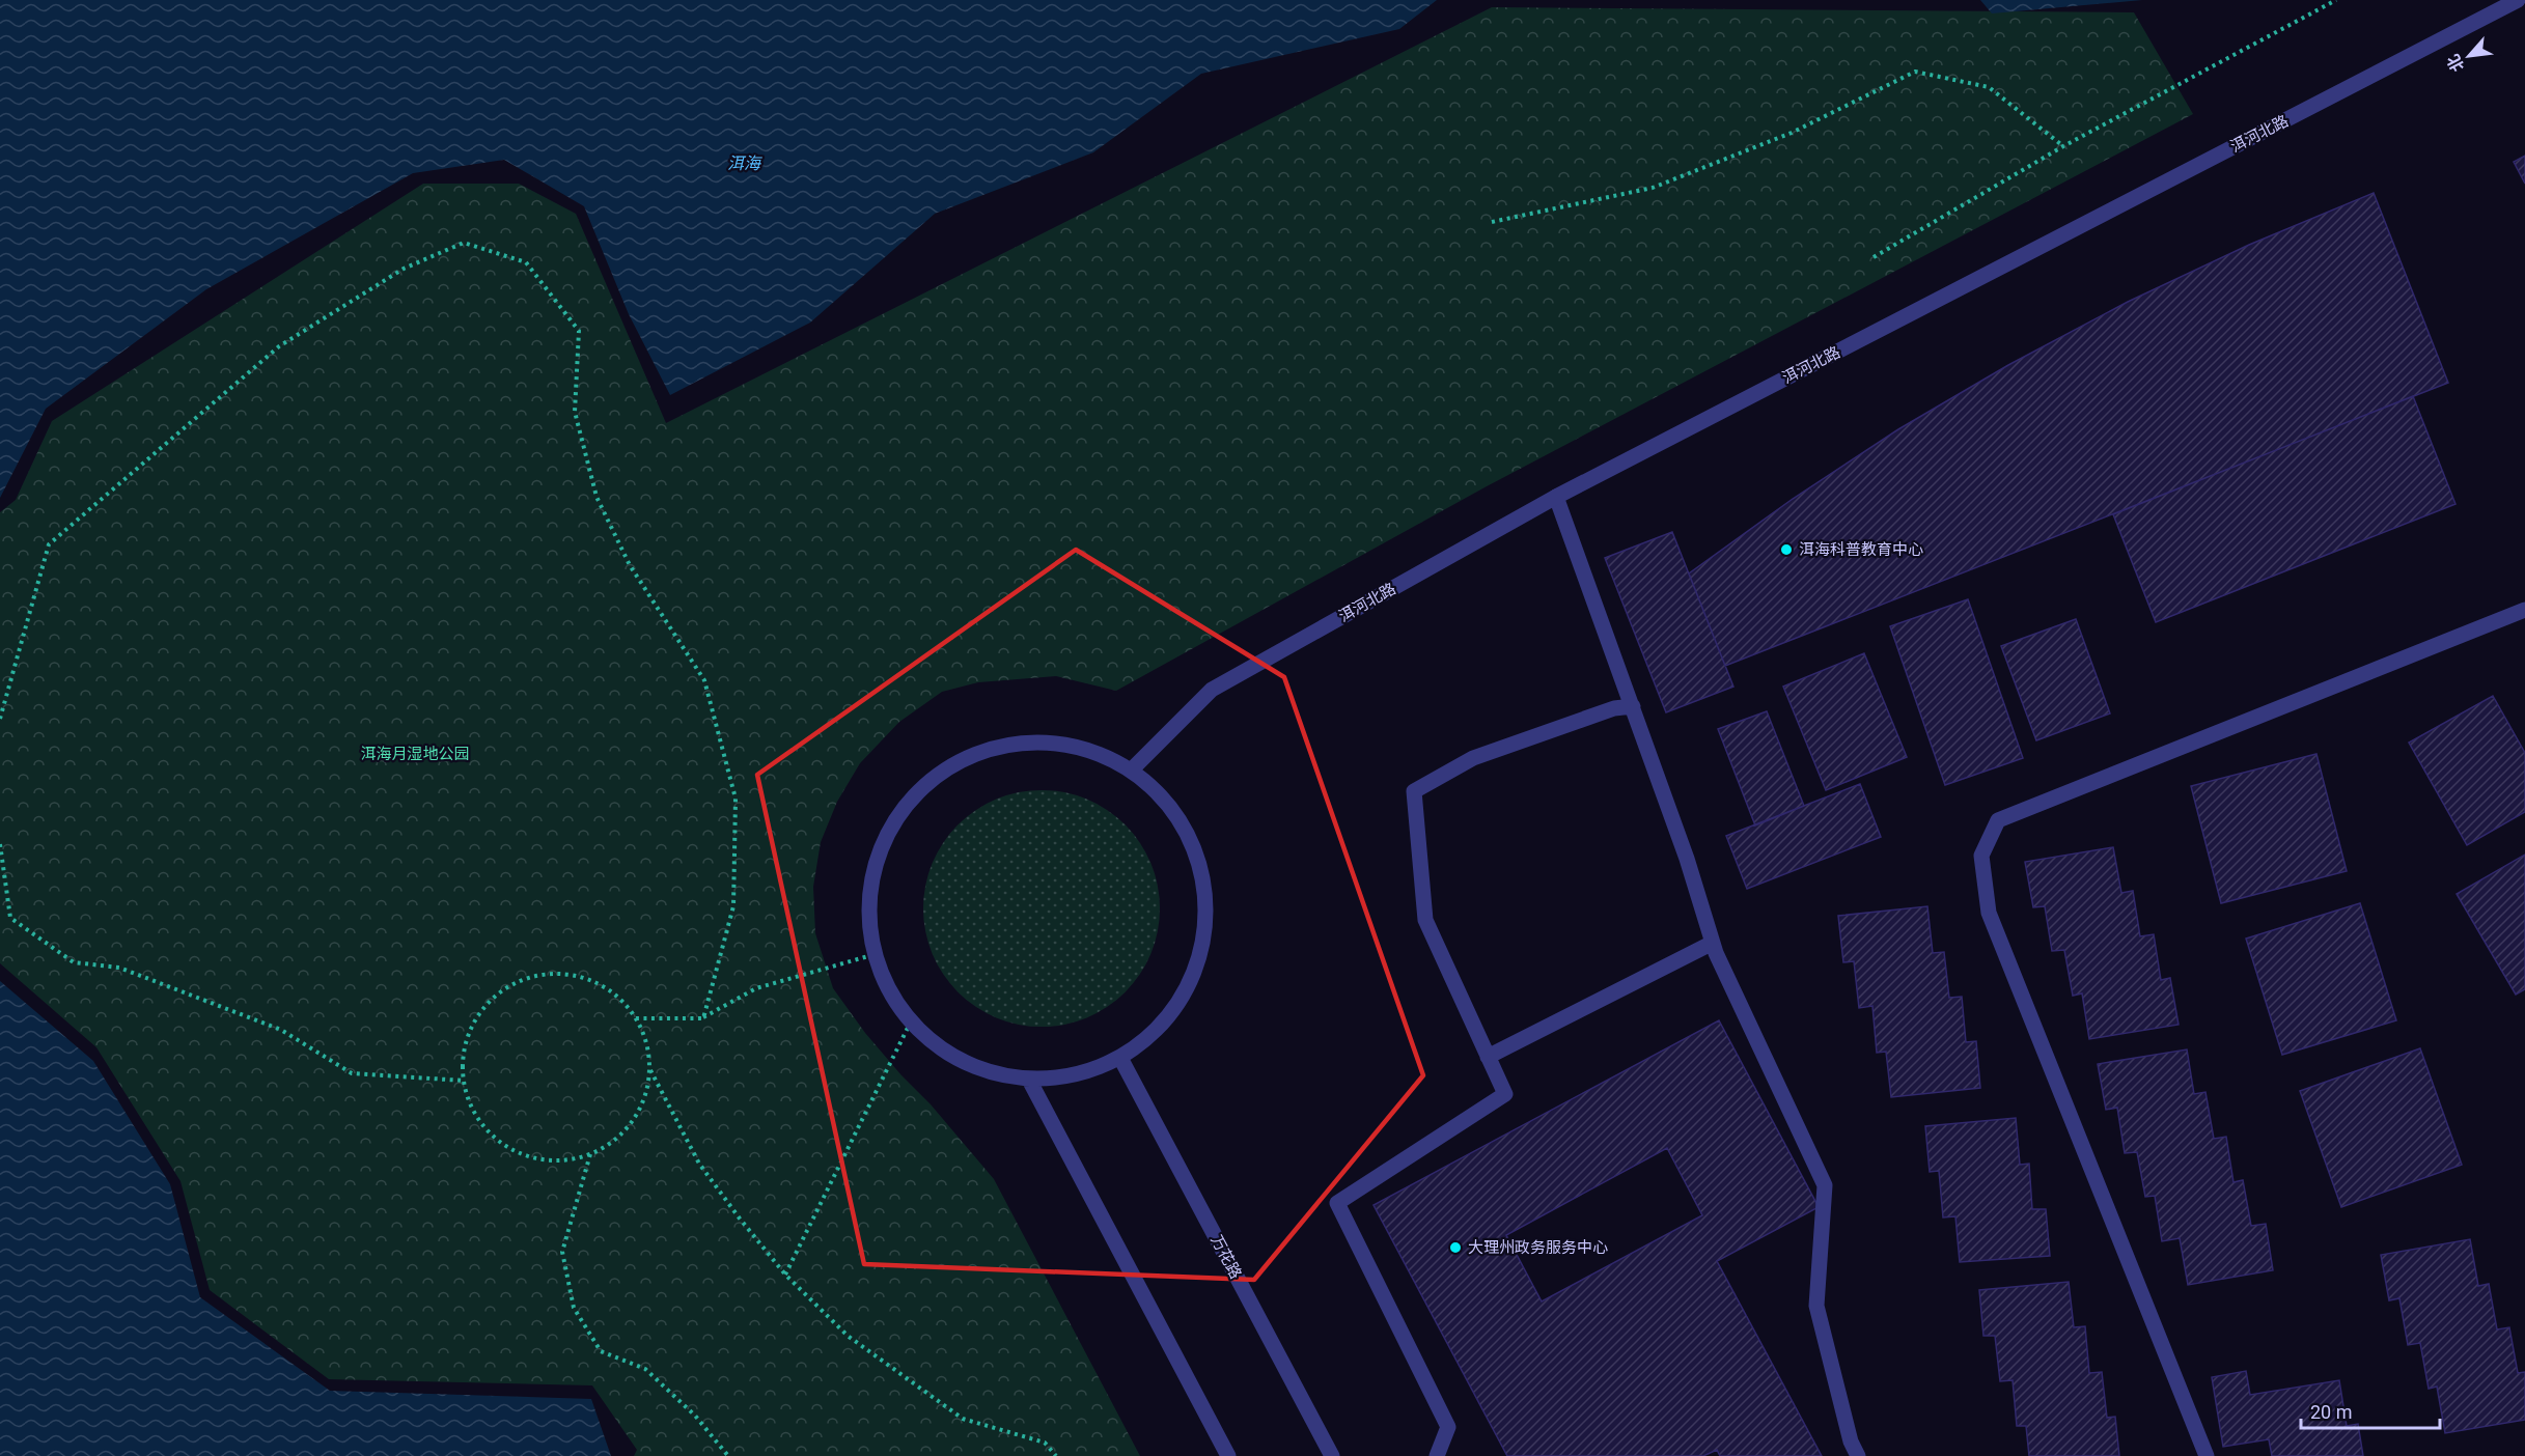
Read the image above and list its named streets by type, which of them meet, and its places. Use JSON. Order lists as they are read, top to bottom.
{
  "streets": {
    "street": ["洱河北路", "万花路"]
  },
  "water": ["洱海"],
  "parks": ["洱海月湿地公园"],
  "places": ["洱海科普教育中心", "大理州政务服务中心"],
  "scale_bar": "20 m",
  "north": "bottom left"
}
